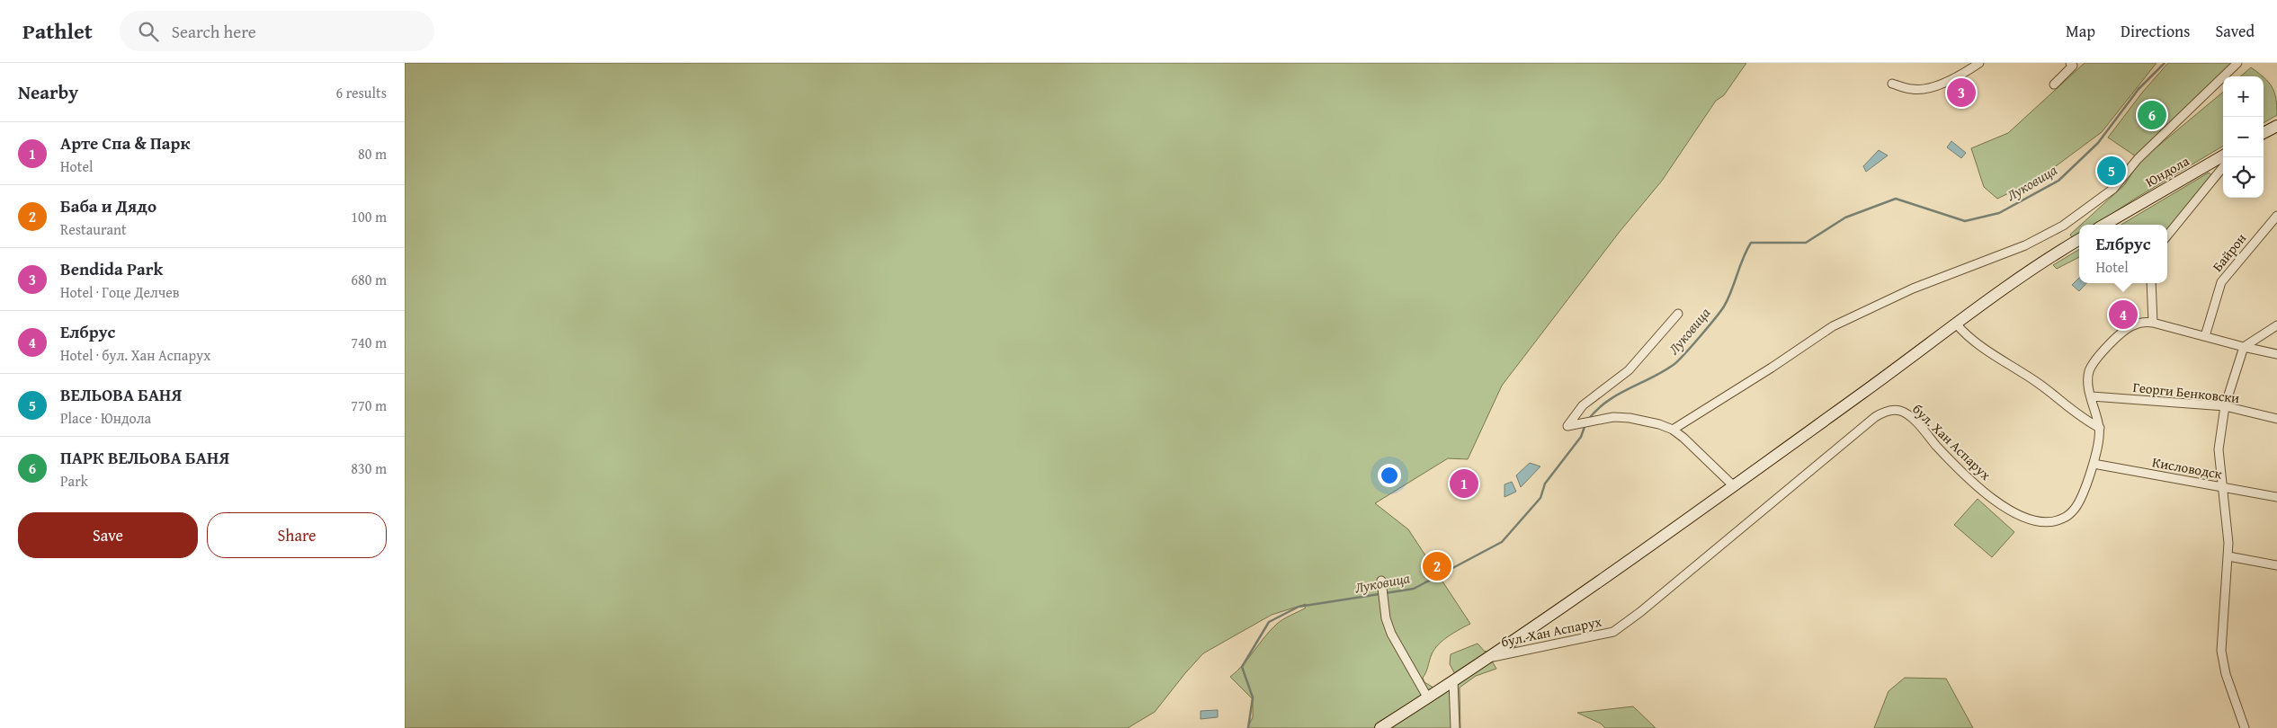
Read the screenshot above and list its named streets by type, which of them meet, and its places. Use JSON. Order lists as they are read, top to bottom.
{
  "streets": {
    "main road": ["Юндола"],
    "street": [
      "Байрон",
      "Георги Бенковски",
      "бул. Хан Аспарух",
      "Кисловодск"
    ]
  },
  "crossings": [
    ["Байрон", "бул. Хан Аспарух"],
    ["Георги Бенковски", "бул. Хан Аспарух"],
    ["бул. Хан Аспарух", "Кисловодск"]
  ],
  "water": ["Луковица"],
  "page": {
    "header": "Pathlet",
    "search": "Search here",
    "nav": ["Map", "Directions", "Saved"],
    "heading": ["Nearby", "6 results"],
    "map_buttons": ["+", "−"],
    "pins": [
      "3",
      "6",
      "5",
      "4",
      "1",
      "2"
    ],
    "list": [
      {
        "mark": "1",
        "name": "Арте Спа & Парк",
        "note": "Hotel",
        "value": "80 m"
      },
      {
        "mark": "2",
        "name": "Баба и Дядо",
        "note": "Restaurant",
        "value": "100 m"
      },
      {
        "mark": "3",
        "name": "Bendida Park",
        "note": "Hotel · Гоце Делчев",
        "value": "680 m"
      },
      {
        "mark": "4",
        "name": "Елбрус",
        "note": "Hotel · бул. Хан Аспарух",
        "value": "740 m"
      },
      {
        "mark": "5",
        "name": "ВЕЛЬОВА БАНЯ",
        "note": "Place · Юндола",
        "value": "770 m"
      },
      {
        "mark": "6",
        "name": "ПАРК ВЕЛЬОВА БАНЯ",
        "note": "Park",
        "value": "830 m"
      }
    ],
    "popup": ["Елбрус", "Hotel"],
    "buttons": ["Save", "Share"]
  }
}
